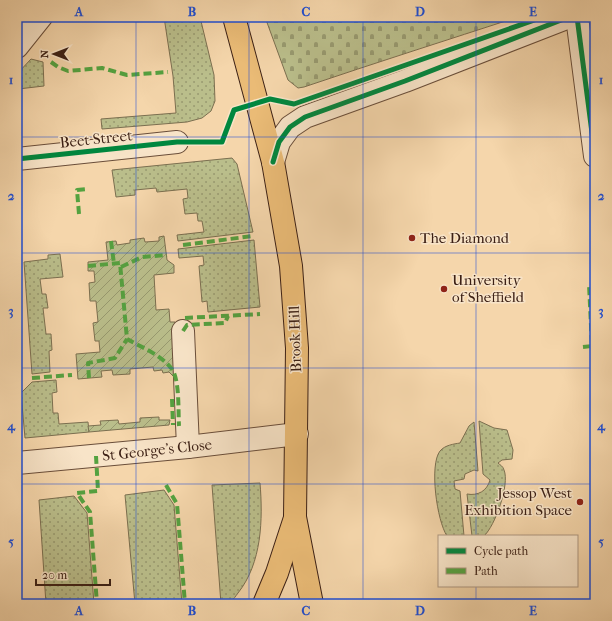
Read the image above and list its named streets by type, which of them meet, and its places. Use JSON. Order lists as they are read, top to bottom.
{
  "streets": {
    "main road": ["Brook Hill"],
    "street": ["Beet Street", "St George's Close"]
  },
  "crossings": [
    ["Brook Hill", "St George's Close"]
  ],
  "places": ["The Diamond", "University of Sheffield", "Jessop West Exhibition Space"],
  "legend": ["Cycle path", "Path"],
  "scale_bar": "20 m",
  "north": "left",
  "grid": {
    "columns": [
      "A",
      "B",
      "C",
      "D",
      "E"
    ],
    "rows": [
      "1",
      "2",
      "3",
      "4",
      "5"
    ]
  }
}
